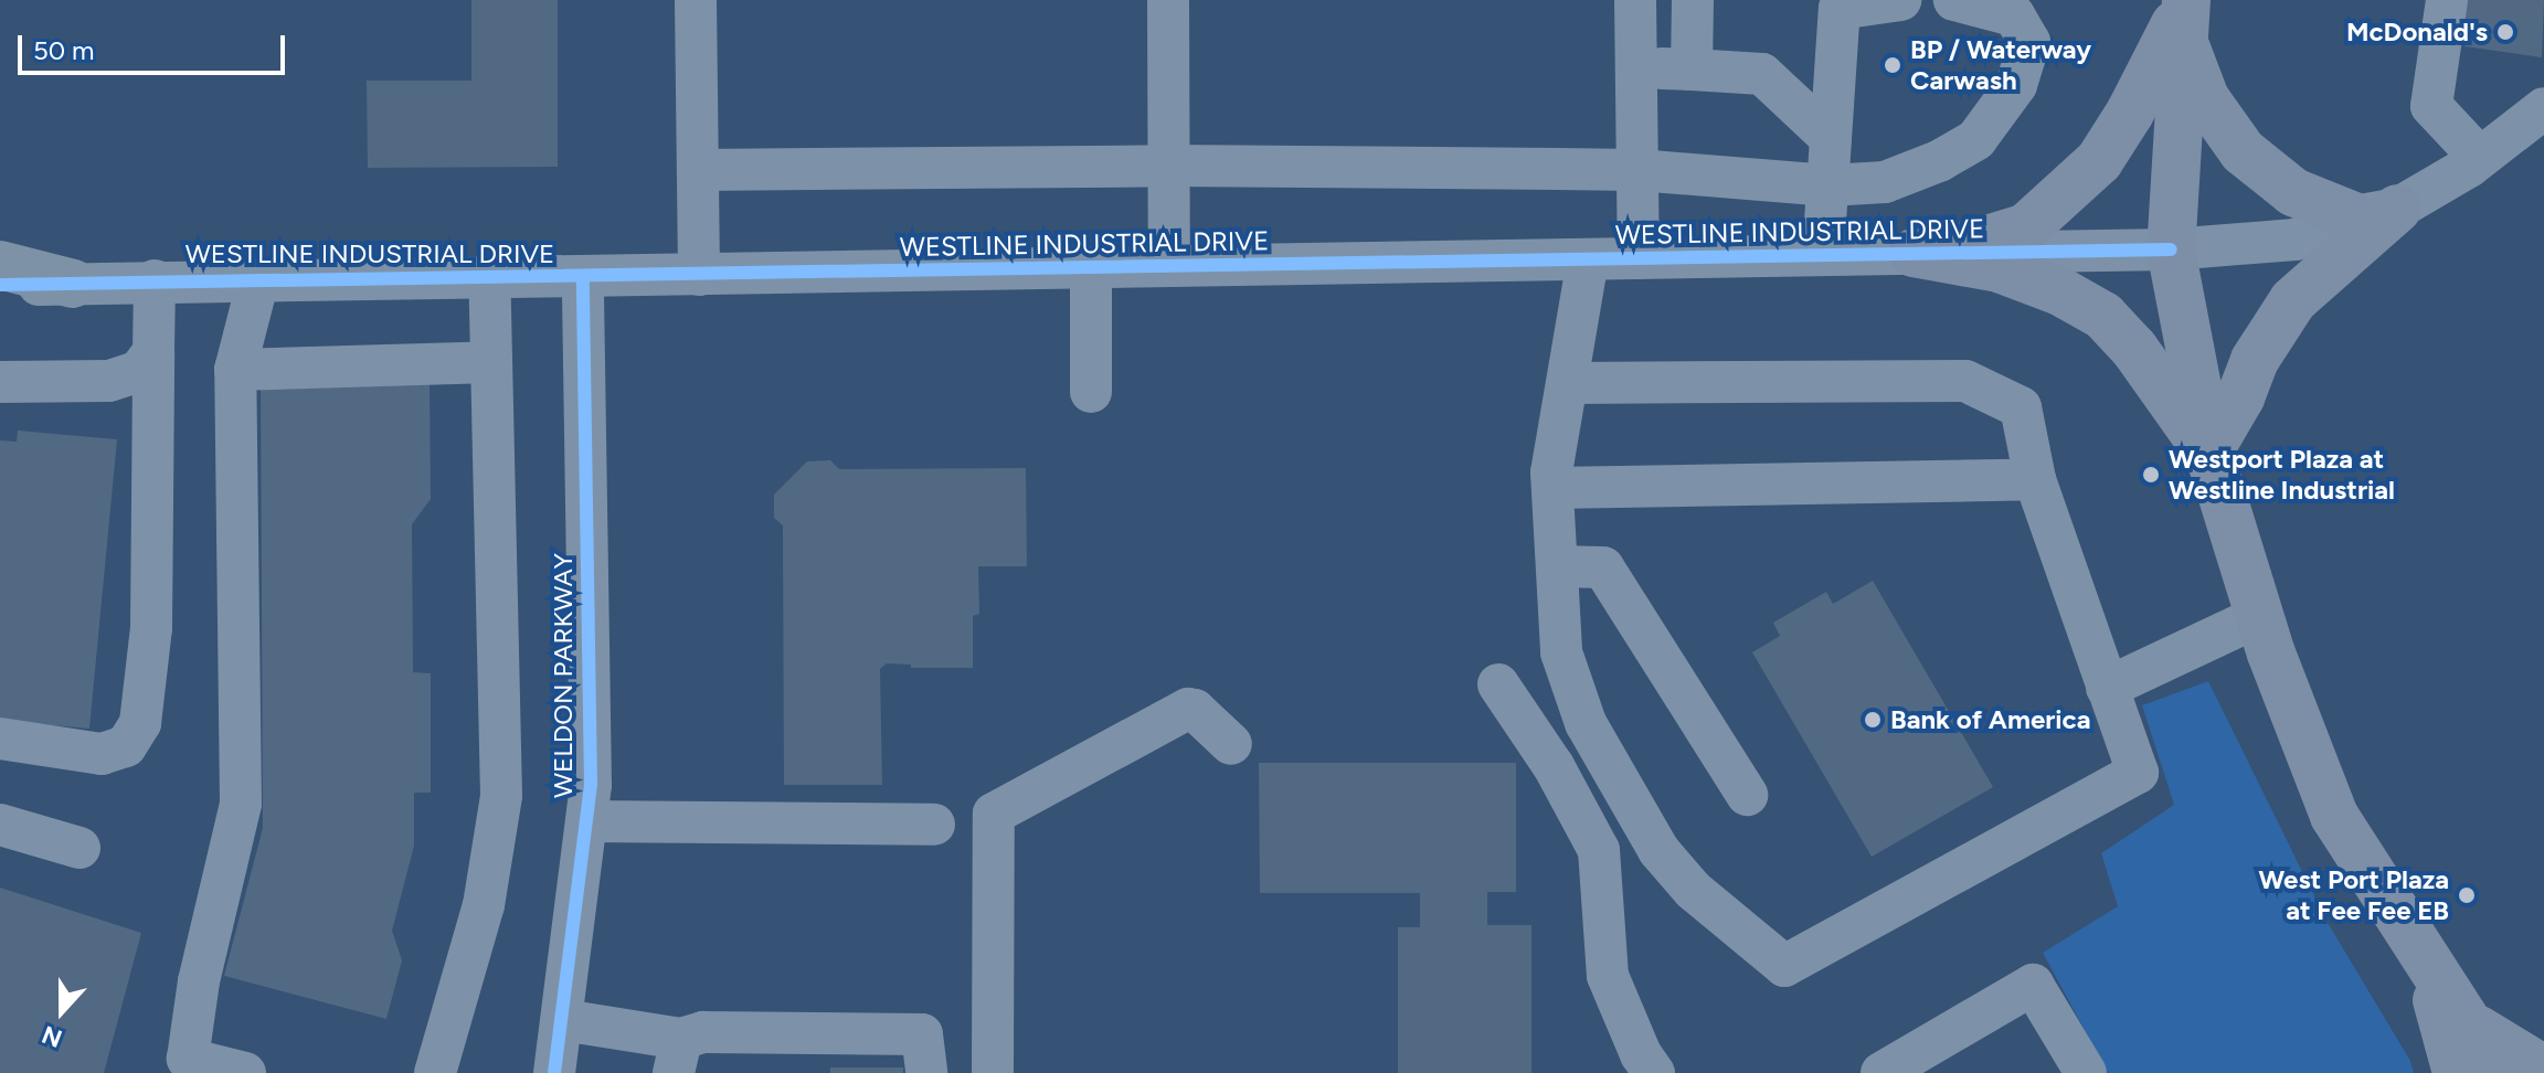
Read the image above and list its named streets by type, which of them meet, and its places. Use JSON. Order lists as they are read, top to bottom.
{
  "streets": {
    "street": ["WESTLINE INDUSTRIAL DRIVE", "WELDON PARKWAY"]
  },
  "crossings": [
    ["WESTLINE INDUSTRIAL DRIVE", "WELDON PARKWAY"]
  ],
  "places": [
    "McDonald's",
    "BP / Waterway Carwash",
    "Westport Plaza at Westline Industrial",
    "Bank of America",
    "West Port Plaza at Fee Fee EB"
  ],
  "scale_bar": "50 m",
  "north": "bottom"
}
